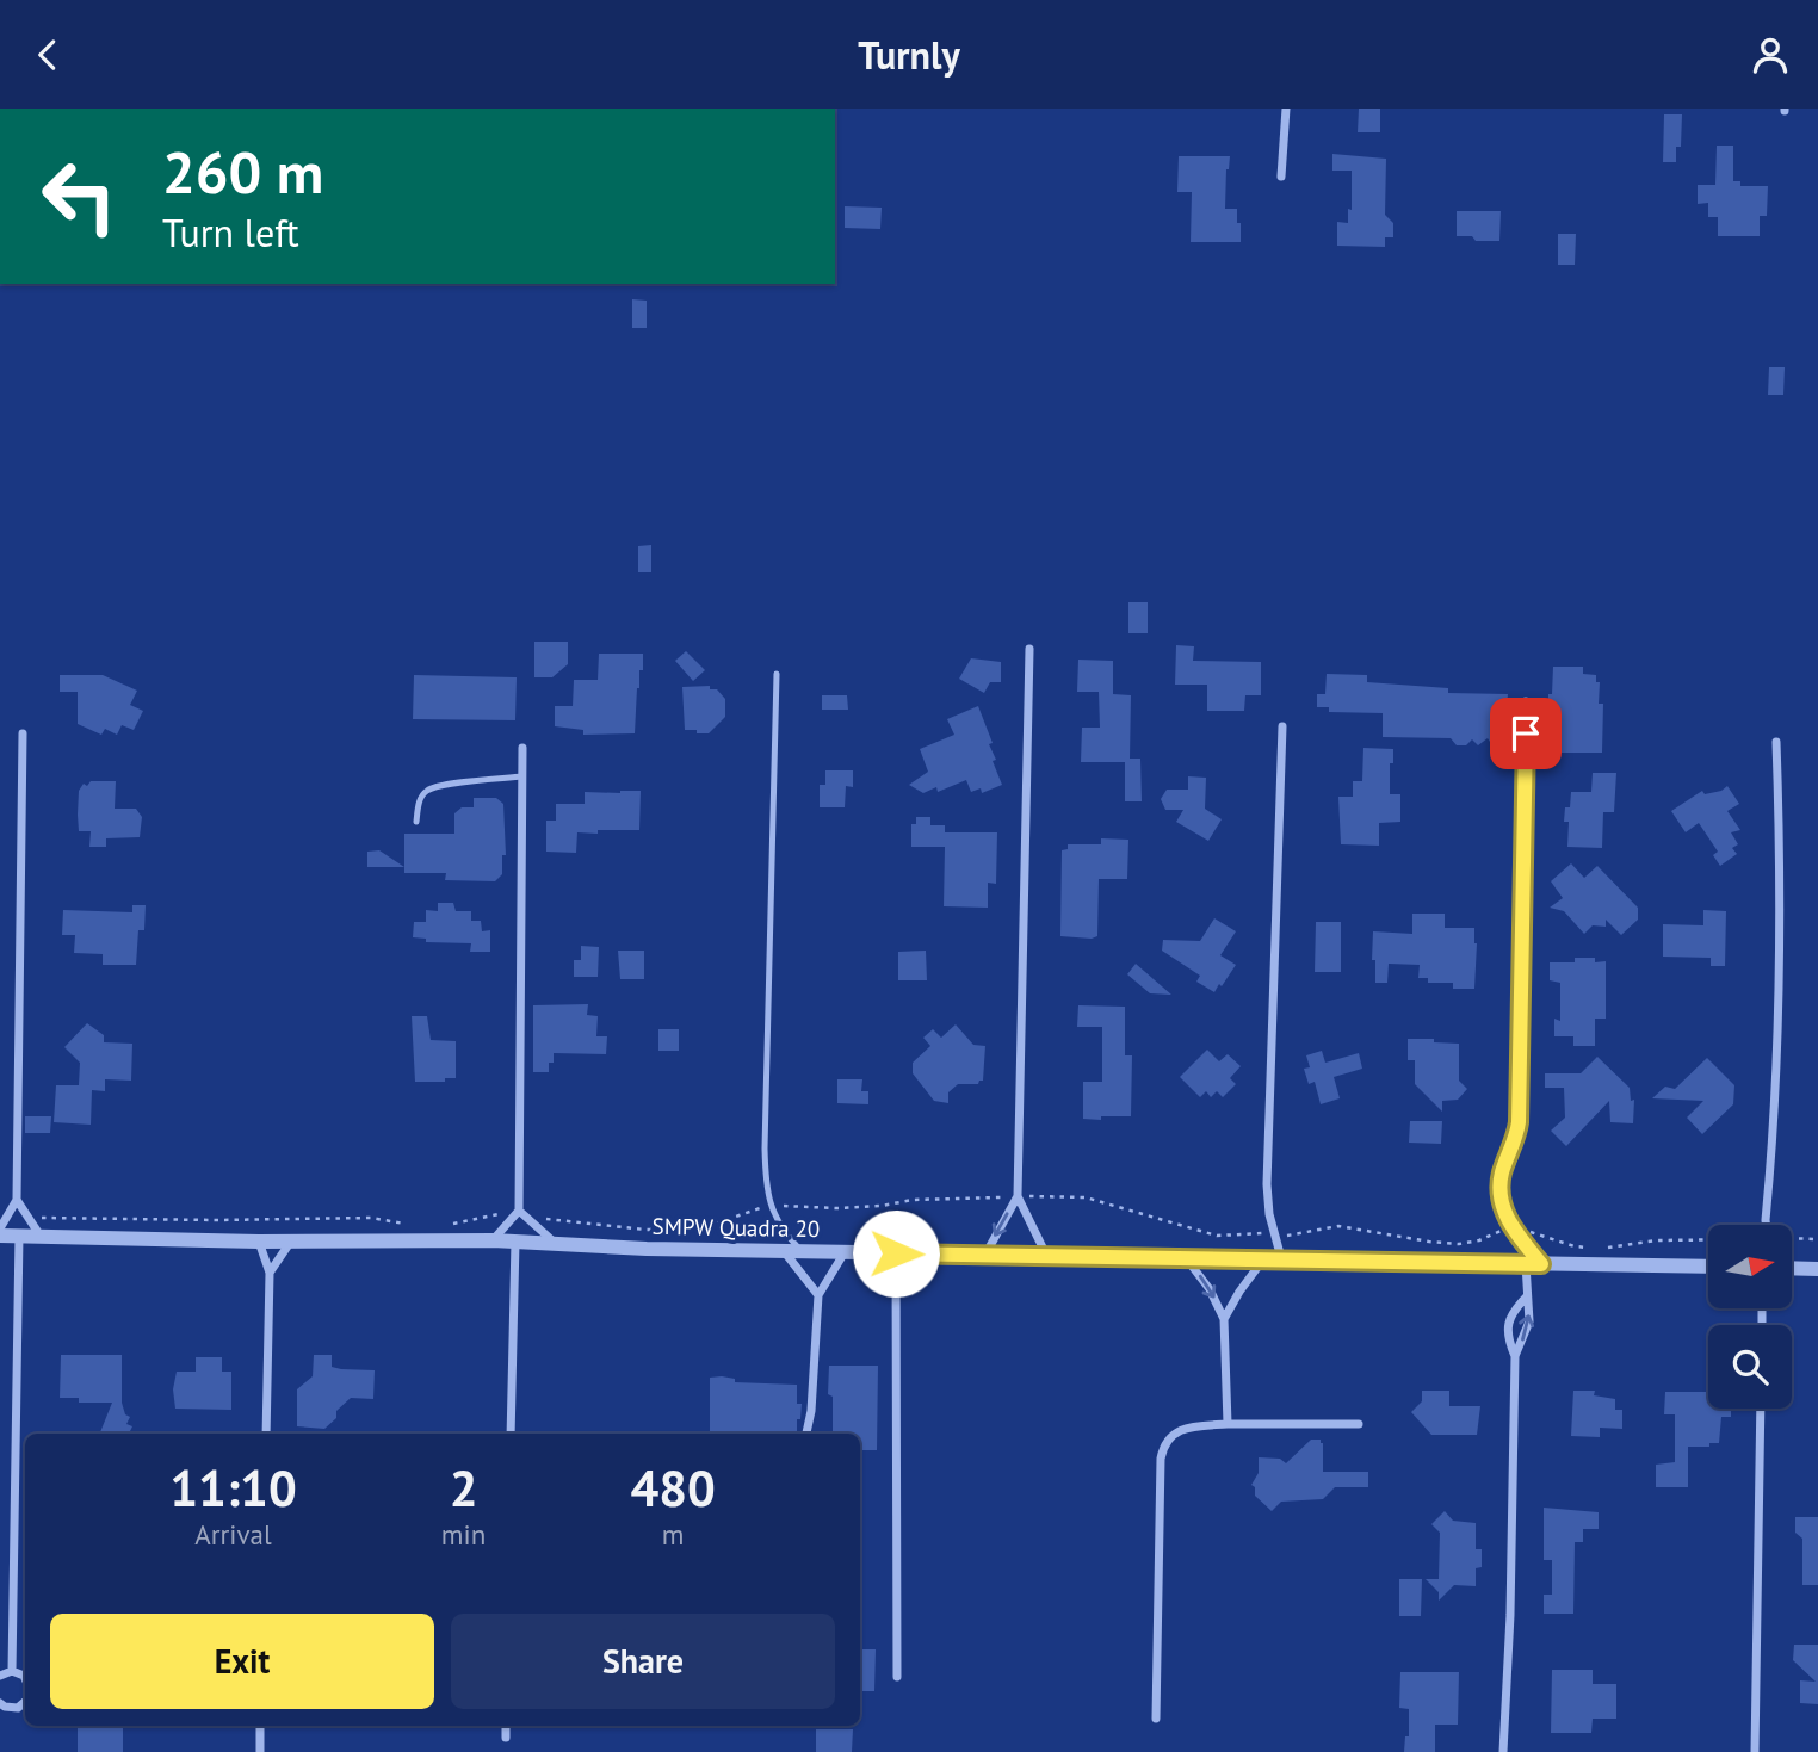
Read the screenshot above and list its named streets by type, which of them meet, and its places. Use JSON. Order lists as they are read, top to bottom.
{
  "streets": {
    "street": ["SMPW Quadra 20"]
  },
  "north": "right",
  "page": {
    "header": "Turnly",
    "turn": ["260 m", "Turn left"],
    "eta": [
      "11:10",
      "Arrival",
      "2",
      "min",
      "480",
      "m"
    ],
    "buttons": ["Exit", "Share"]
  }
}
